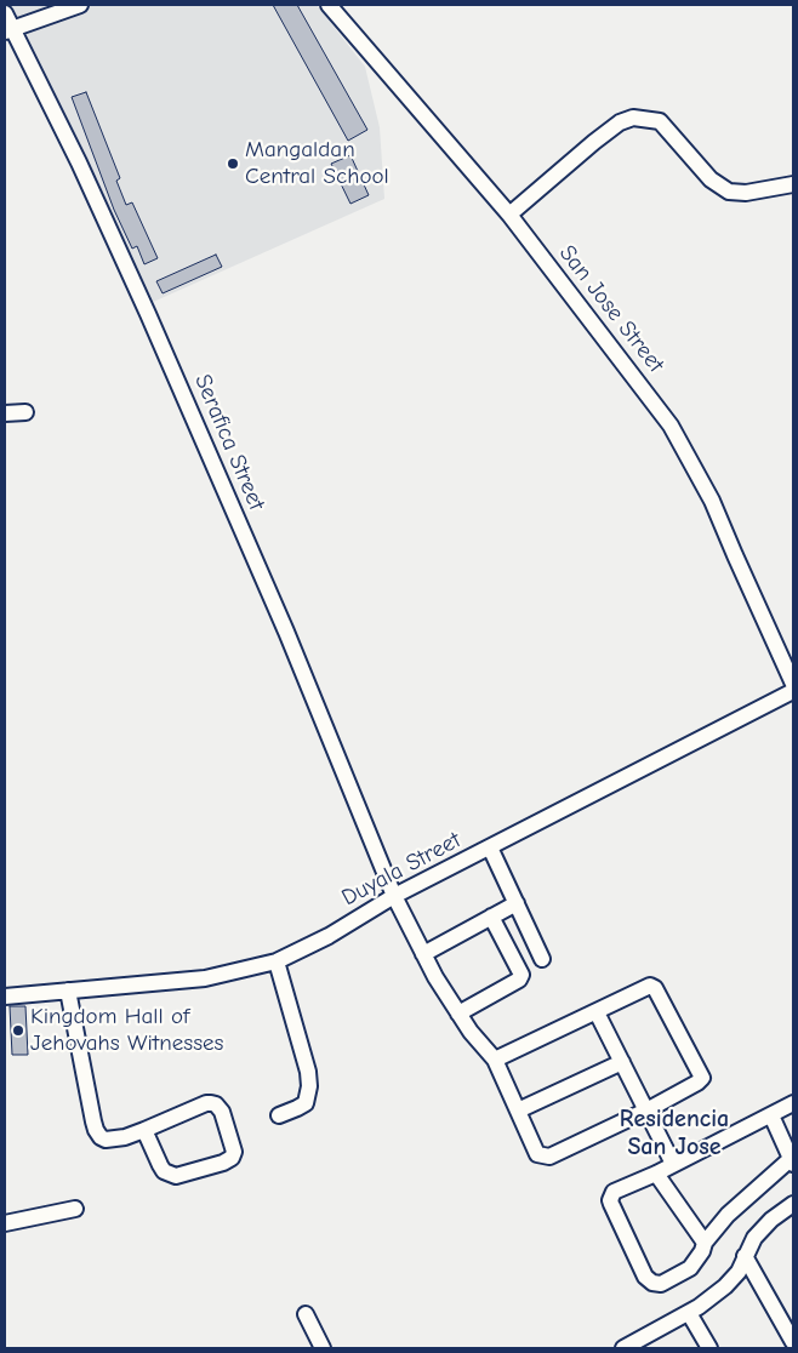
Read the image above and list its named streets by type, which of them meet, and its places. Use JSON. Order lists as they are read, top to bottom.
{
  "streets": {
    "street": ["San Jose Street", "Serafica Street", "Duyala Street"]
  },
  "crossings": [
    ["Serafica Street", "Duyala Street"]
  ],
  "districts": ["Residencia San Jose"],
  "places": ["Mangaldan Central School", "Kingdom Hall of Jehovahs Witnesses"]
}
